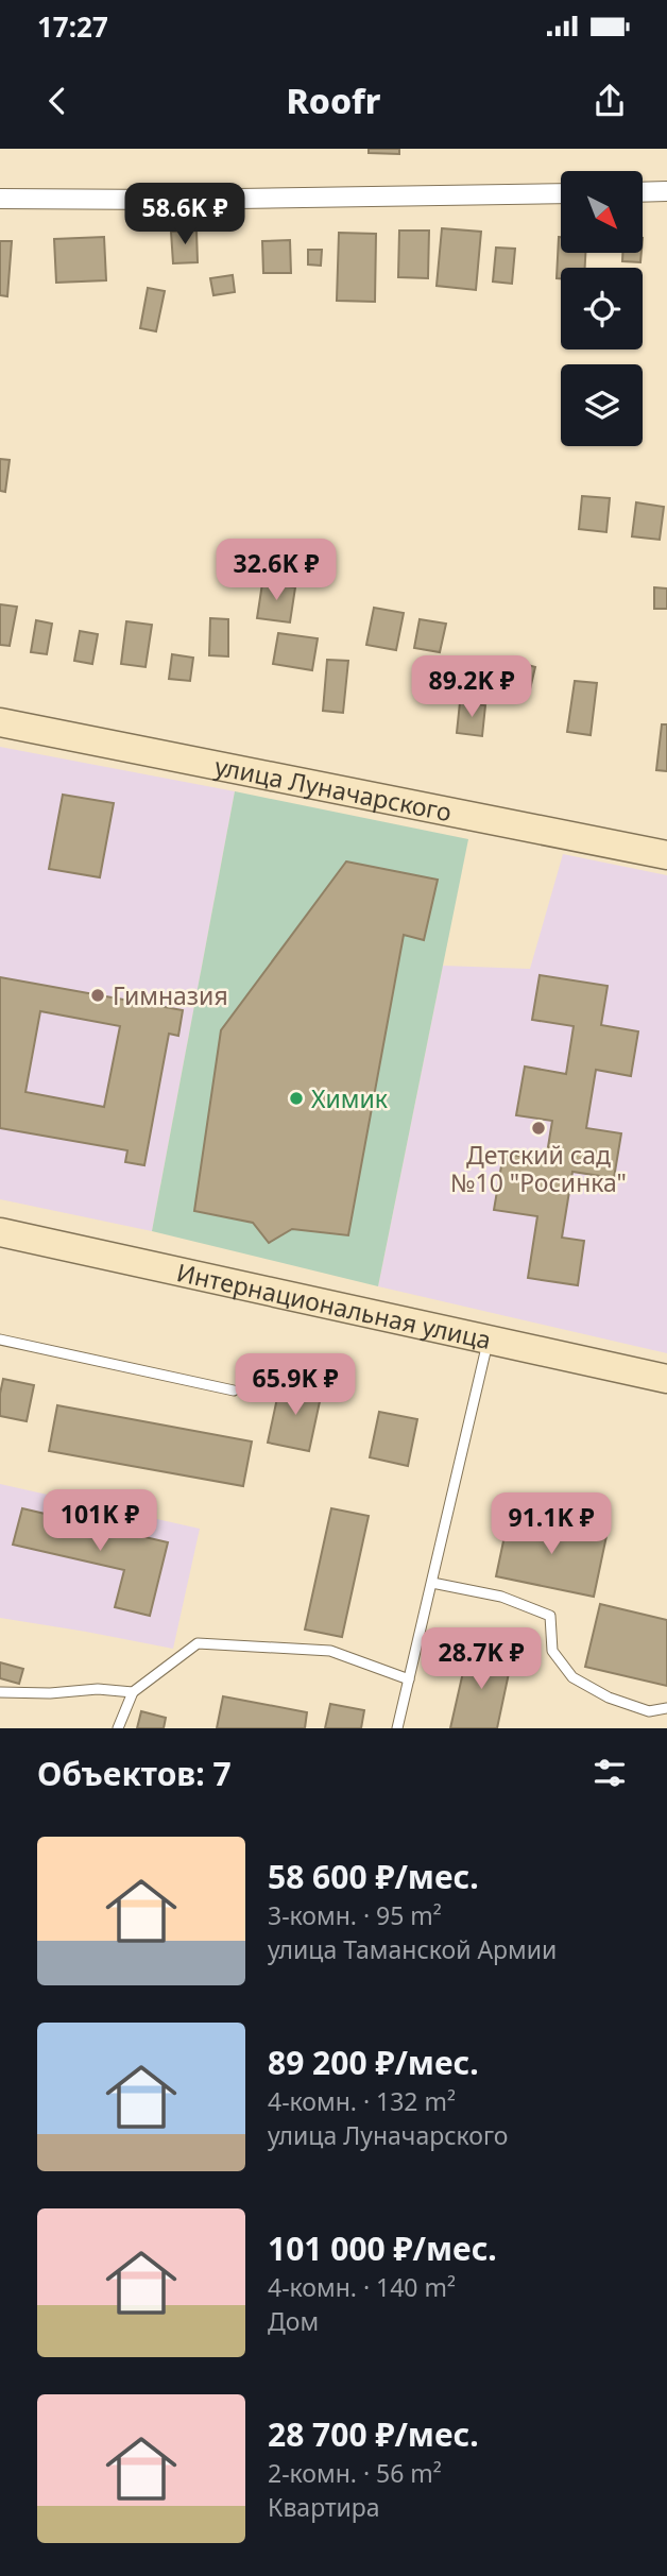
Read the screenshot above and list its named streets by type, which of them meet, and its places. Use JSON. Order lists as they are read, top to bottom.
{
  "streets": {
    "street": ["улица Луначарского", "Интернациональная улица"]
  },
  "places": ["Гимназия", "Химик", "Детский сад №10 \"Росинка\""],
  "north": "bottom right",
  "page": {
    "status": "17:27",
    "header": "Roofr",
    "price": [
      "58.6K ₽",
      "32.6K ₽",
      "89.2K ₽",
      "65.9K ₽",
      "101K ₽",
      "91.1K ₽",
      "28.7K ₽"
    ],
    "heading": "Объектов: 7",
    "list": [
      {
        "name": "58 600 ₽/мес.",
        "note": "3-комн. · 95 m² · улица Таманской Армии"
      },
      {
        "name": "89 200 ₽/мес.",
        "note": "4-комн. · 132 m² · улица Луначарского"
      },
      {
        "name": "101 000 ₽/мес.",
        "note": "4-комн. · 140 m² · Дом"
      },
      {
        "name": "28 700 ₽/мес.",
        "note": "2-комн. · 56 m² · Квартира"
      }
    ]
  }
}
